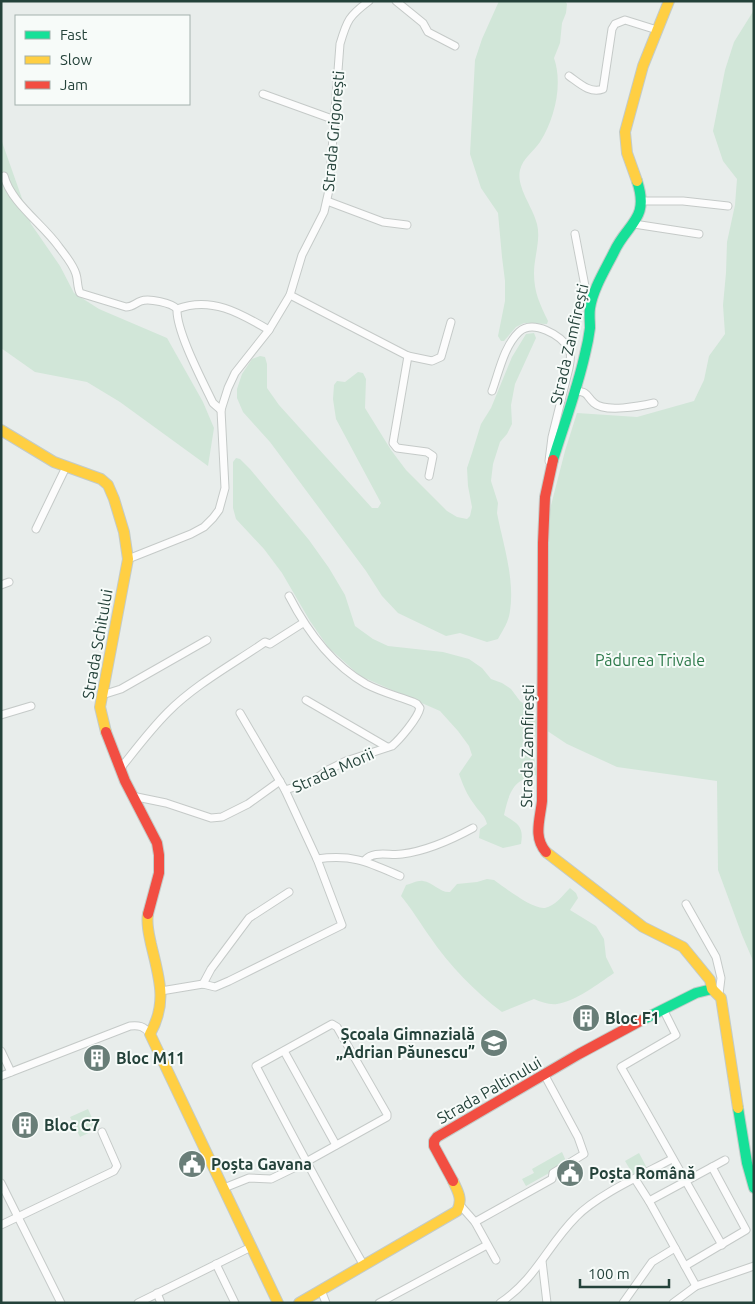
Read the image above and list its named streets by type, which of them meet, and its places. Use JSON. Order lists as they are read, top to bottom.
{
  "streets": {
    "street": [
      "Strada Grigorești",
      "Strada Zamfirești",
      "Strada Schitului",
      "Strada Morii",
      "Strada Paltinului"
    ]
  },
  "crossings": [
    ["Strada Grigorești", "Strada Schitului"],
    ["Strada Zamfirești", "Strada Paltinului"],
    ["Strada Schitului", "Strada Morii"]
  ],
  "parks": ["Pădurea Trivale"],
  "places": {
    "building": ["Bloc F1", "Bloc M11", "Bloc C7"],
    "school or university": ["Școala Gimnazială „Adrian Păunescu”"],
    "public building": ["Poșta Gavana", "Poșta Română"]
  },
  "legend": ["Fast", "Slow", "Jam"],
  "scale_bar": "100 m"
}
